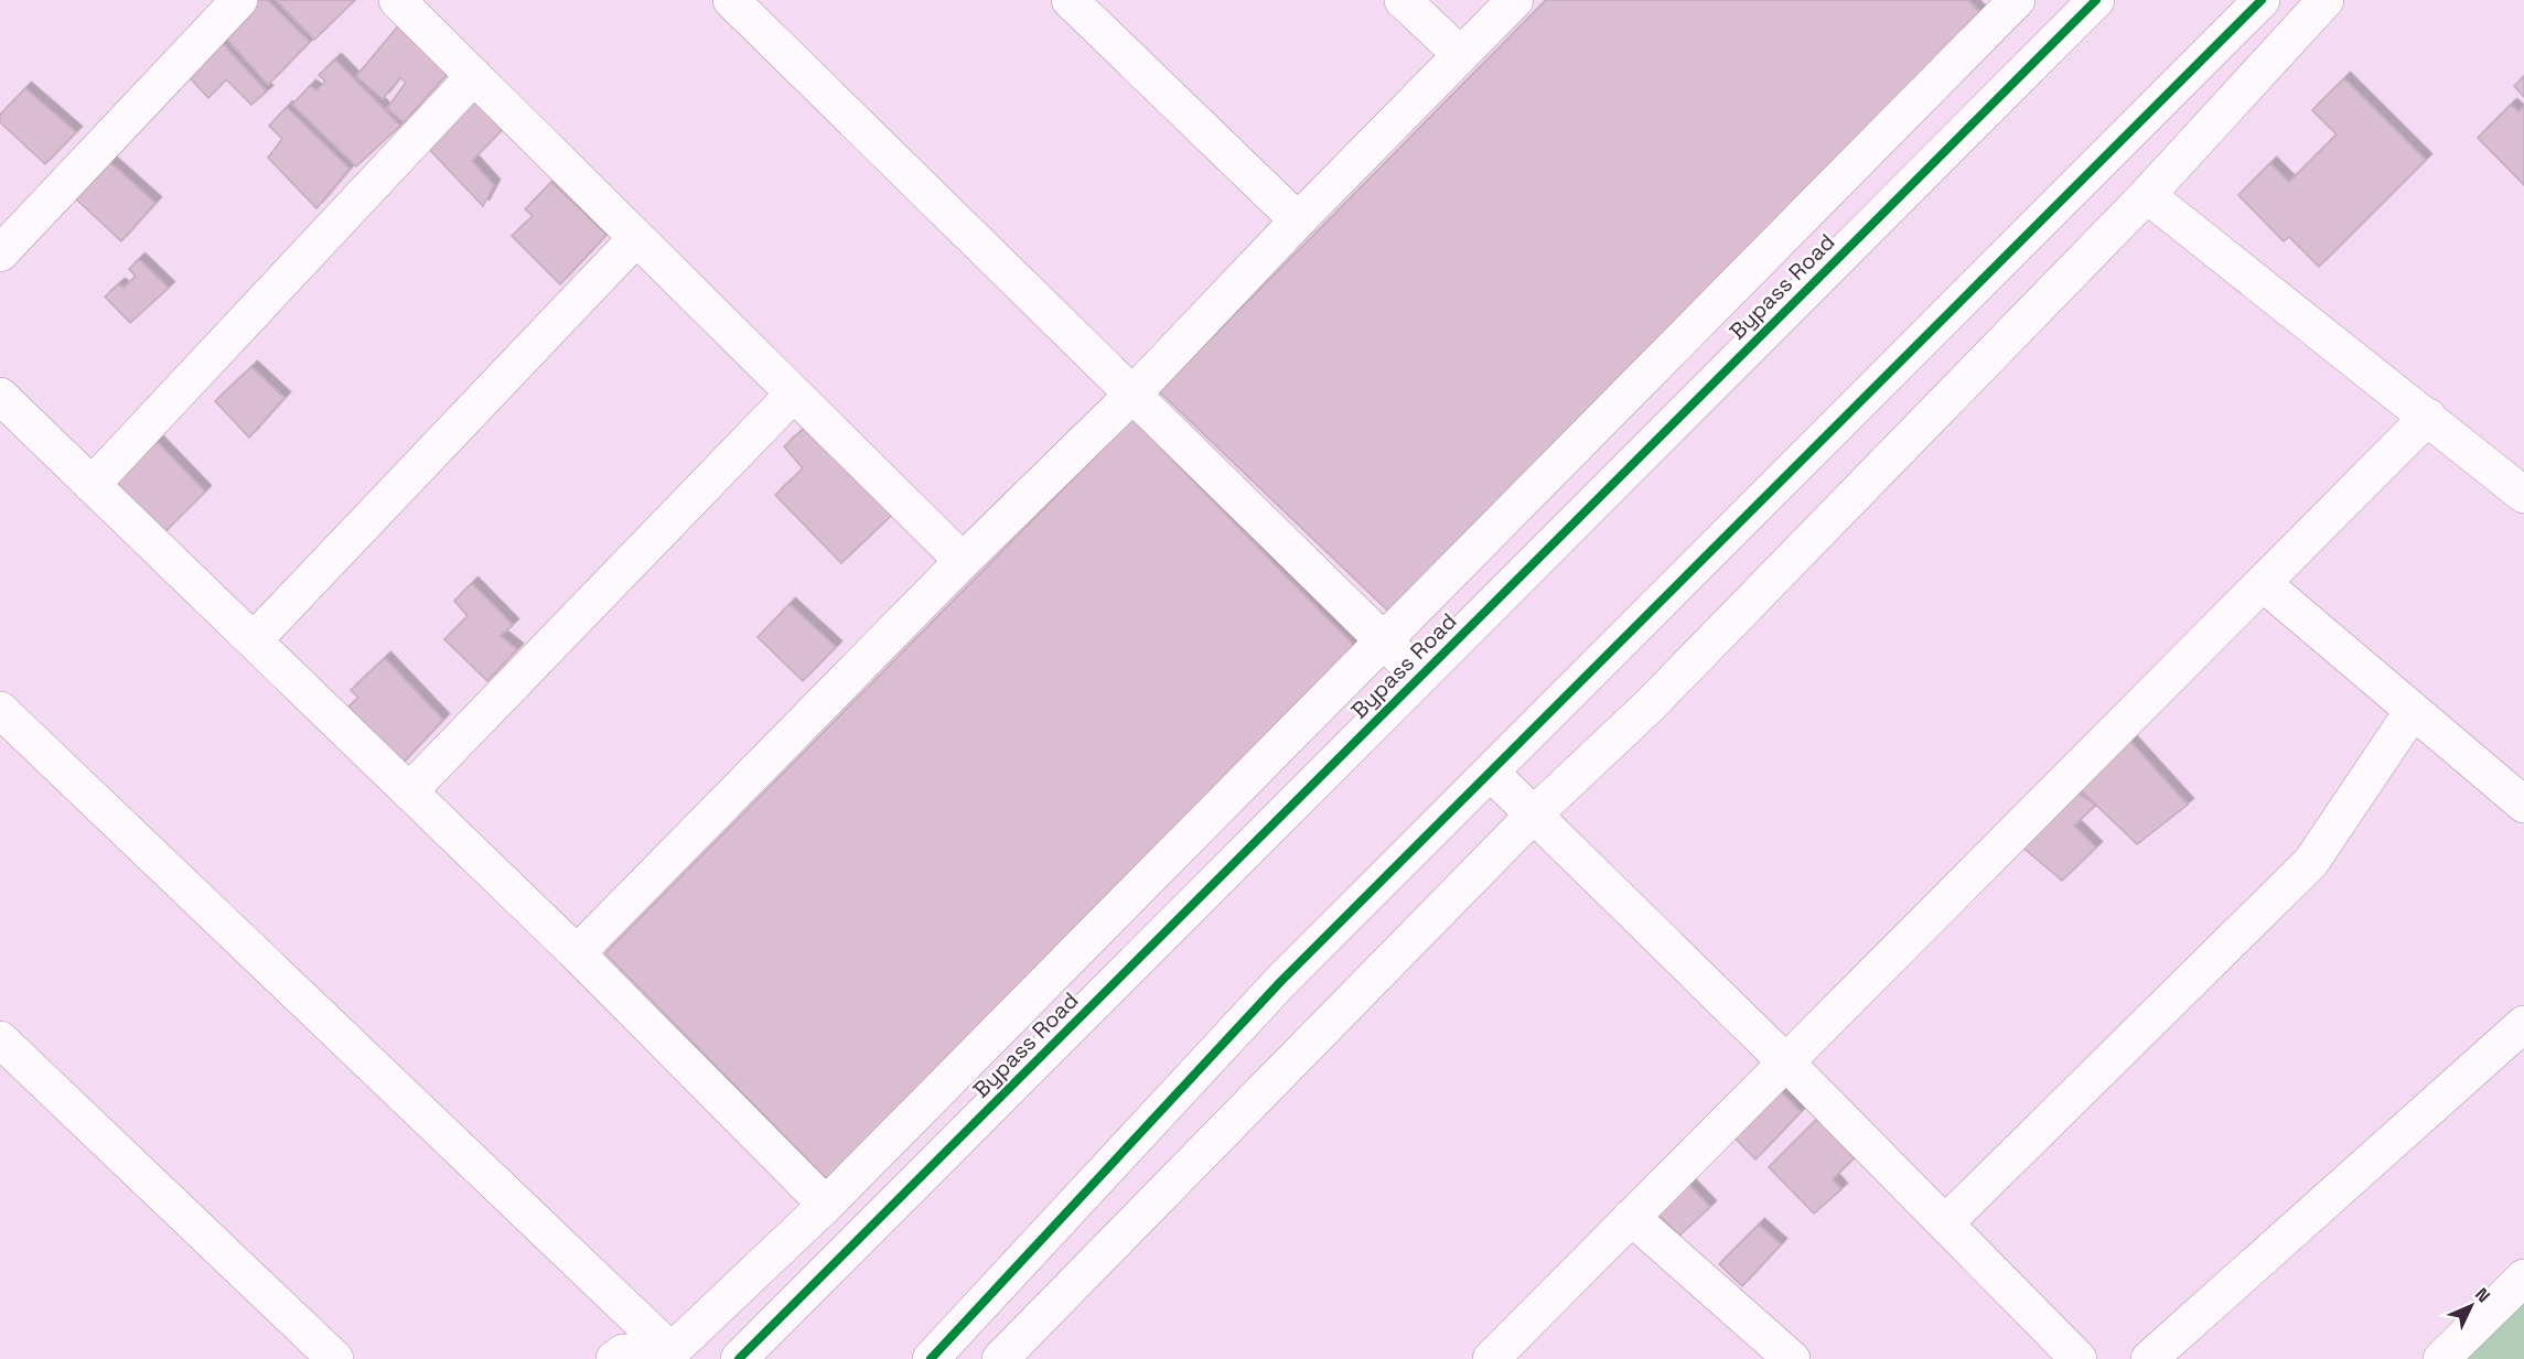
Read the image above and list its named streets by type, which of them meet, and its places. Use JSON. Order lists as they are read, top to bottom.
{
  "streets": {
    "street": ["Bypass Road"]
  },
  "north": "top right"
}
